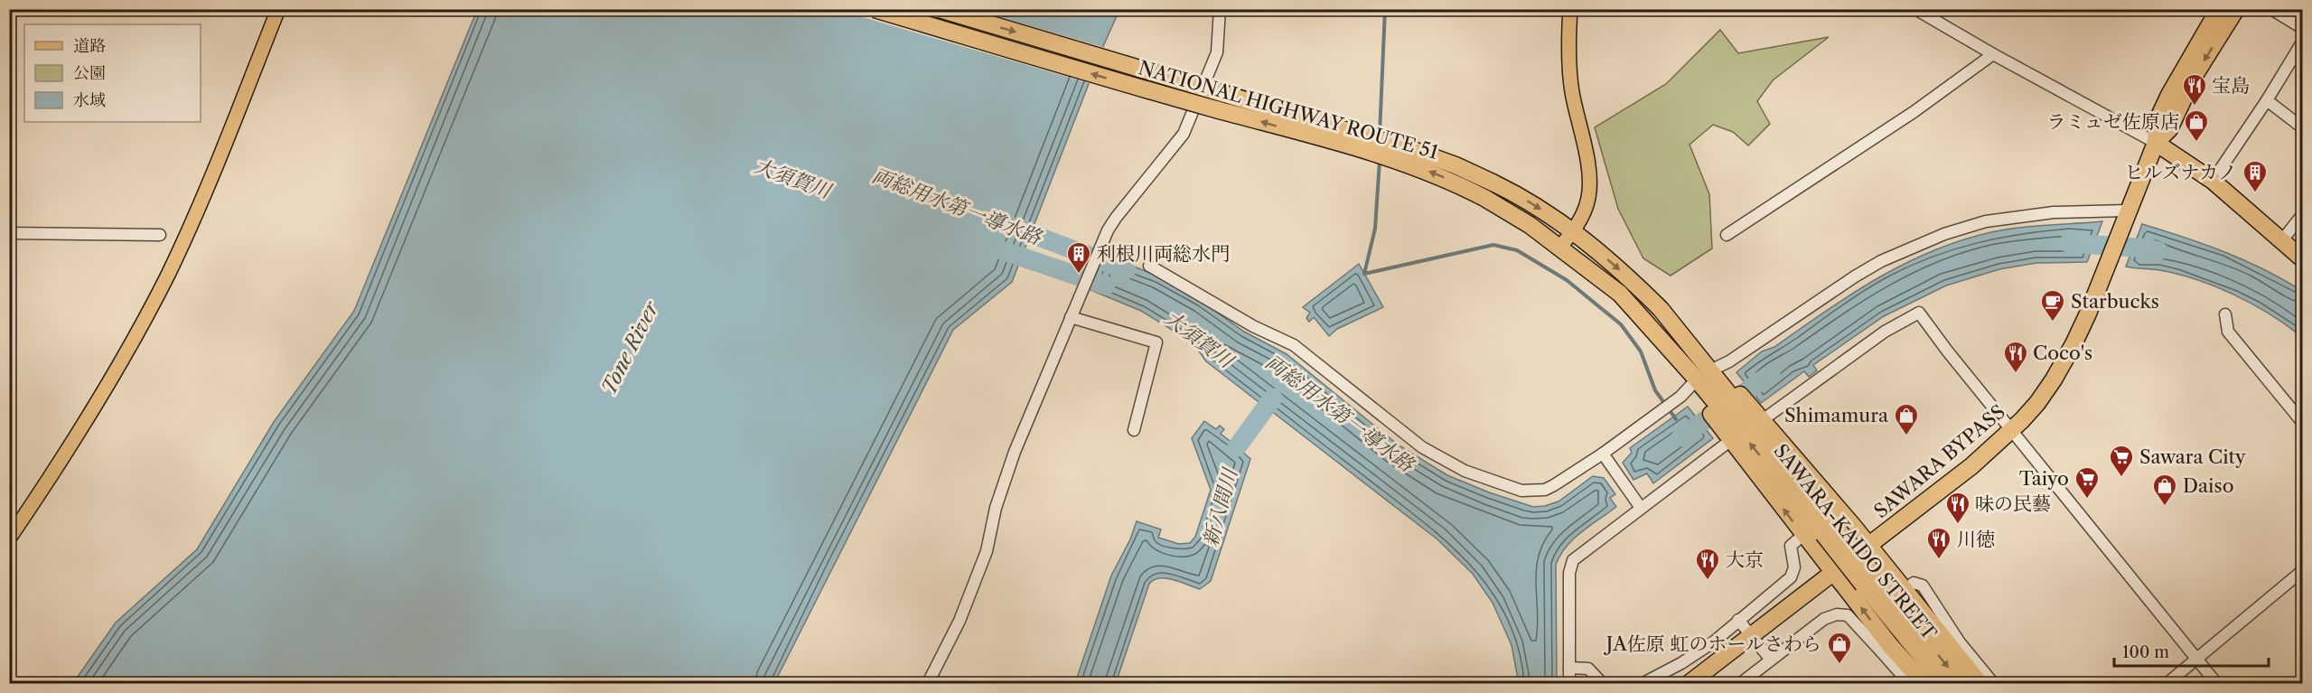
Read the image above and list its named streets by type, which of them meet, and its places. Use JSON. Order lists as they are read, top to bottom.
{
  "streets": {
    "highway": ["NATIONAL HIGHWAY ROUTE 51", "SAWARA BYPASS", "SAWARA-KAIDO STREET"]
  },
  "water": [
    "大須賀川",
    "両総用水第一導水路",
    "Tone River",
    "新八間川"
  ],
  "places": {
    "restaurant": [
      "宝島",
      "Coco's",
      "味の民藝",
      "川徳",
      "大京"
    ],
    "shop": [
      "ラミュゼ佐原店",
      "Shimamura",
      "Daiso",
      "JA佐原 虹のホールさわら"
    ],
    "building": ["ヒルズナカノ", "利根川両総水門"],
    "cafe": ["Starbucks"],
    "supermarket": ["Sawara City", "Taiyo"]
  },
  "legend": ["道路", "公園", "水域"],
  "scale_bar": "100 m"
}
